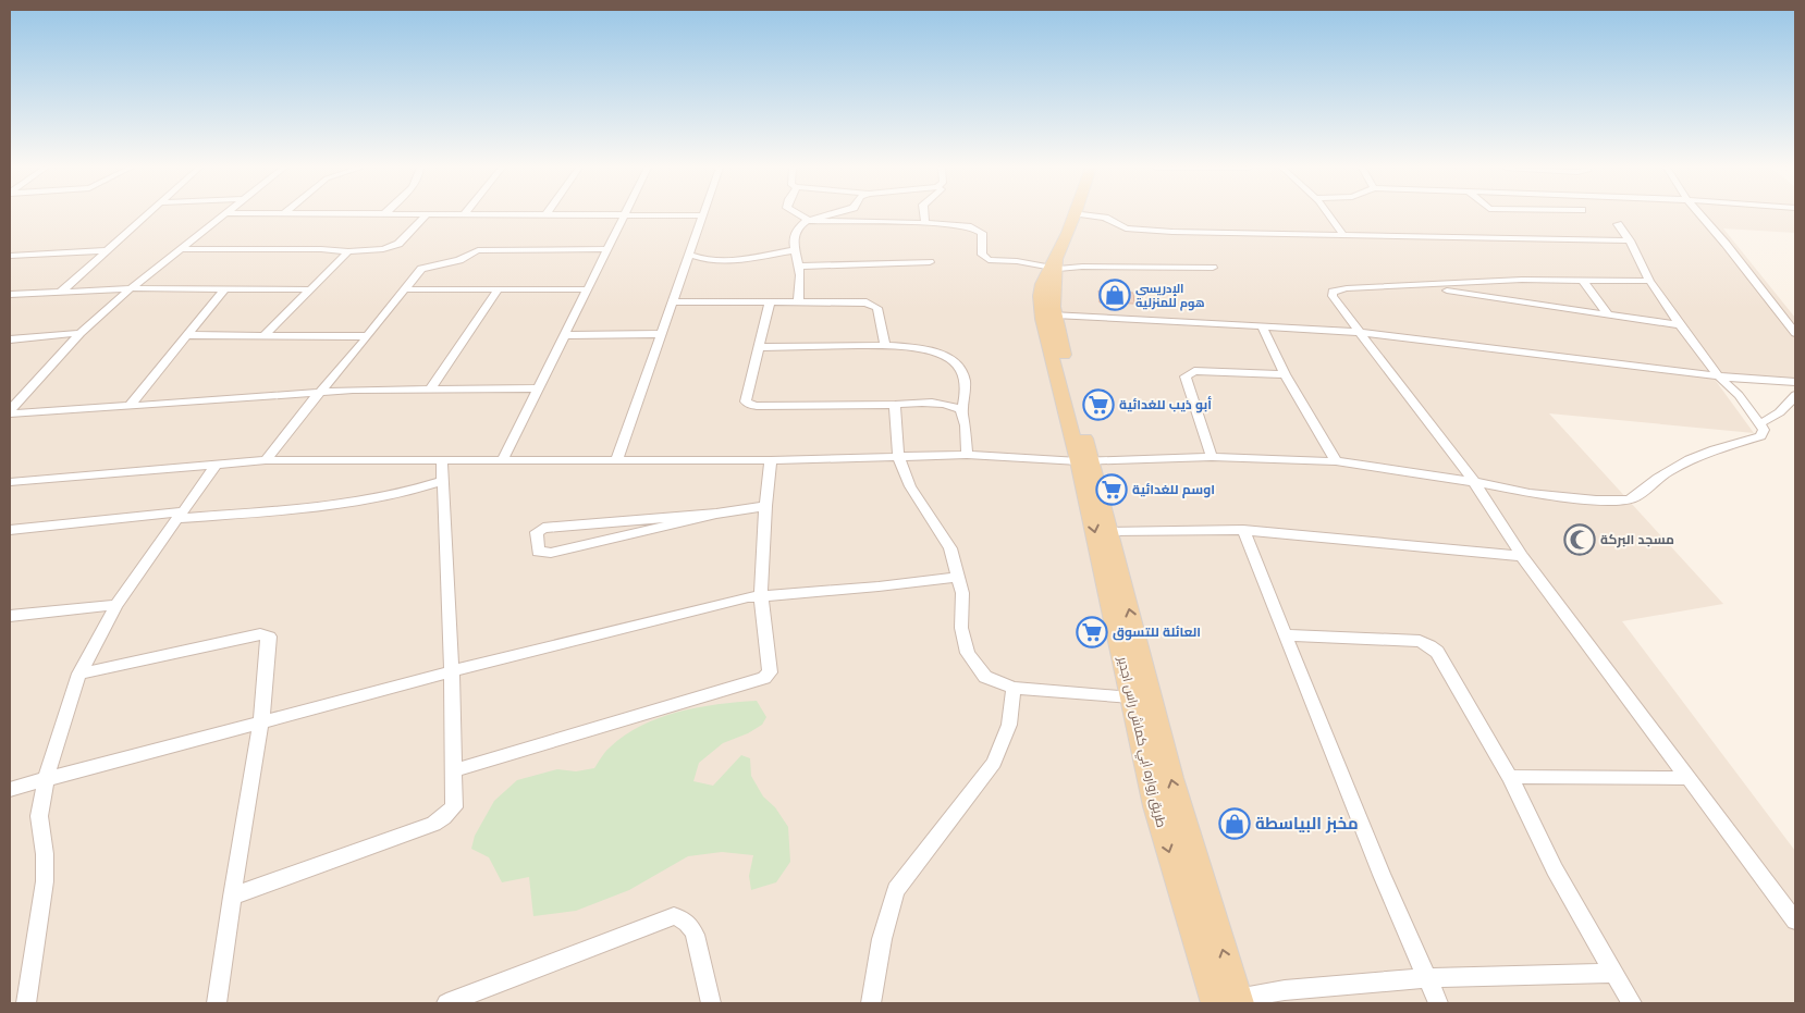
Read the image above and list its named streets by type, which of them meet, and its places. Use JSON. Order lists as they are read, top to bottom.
{
  "streets": {
    "main road": ["طريق زواره ابي كماش راس اجدير"]
  },
  "places": {
    "shop": ["الإدريسي هوم للمنزلية", "مخبز البياسطة"],
    "supermarket": ["أبو ذيب للغدائية", "اوسم للغدائية", "العائلة للتسوق"],
    "mosque": ["مسجد البركة"]
  }
}
